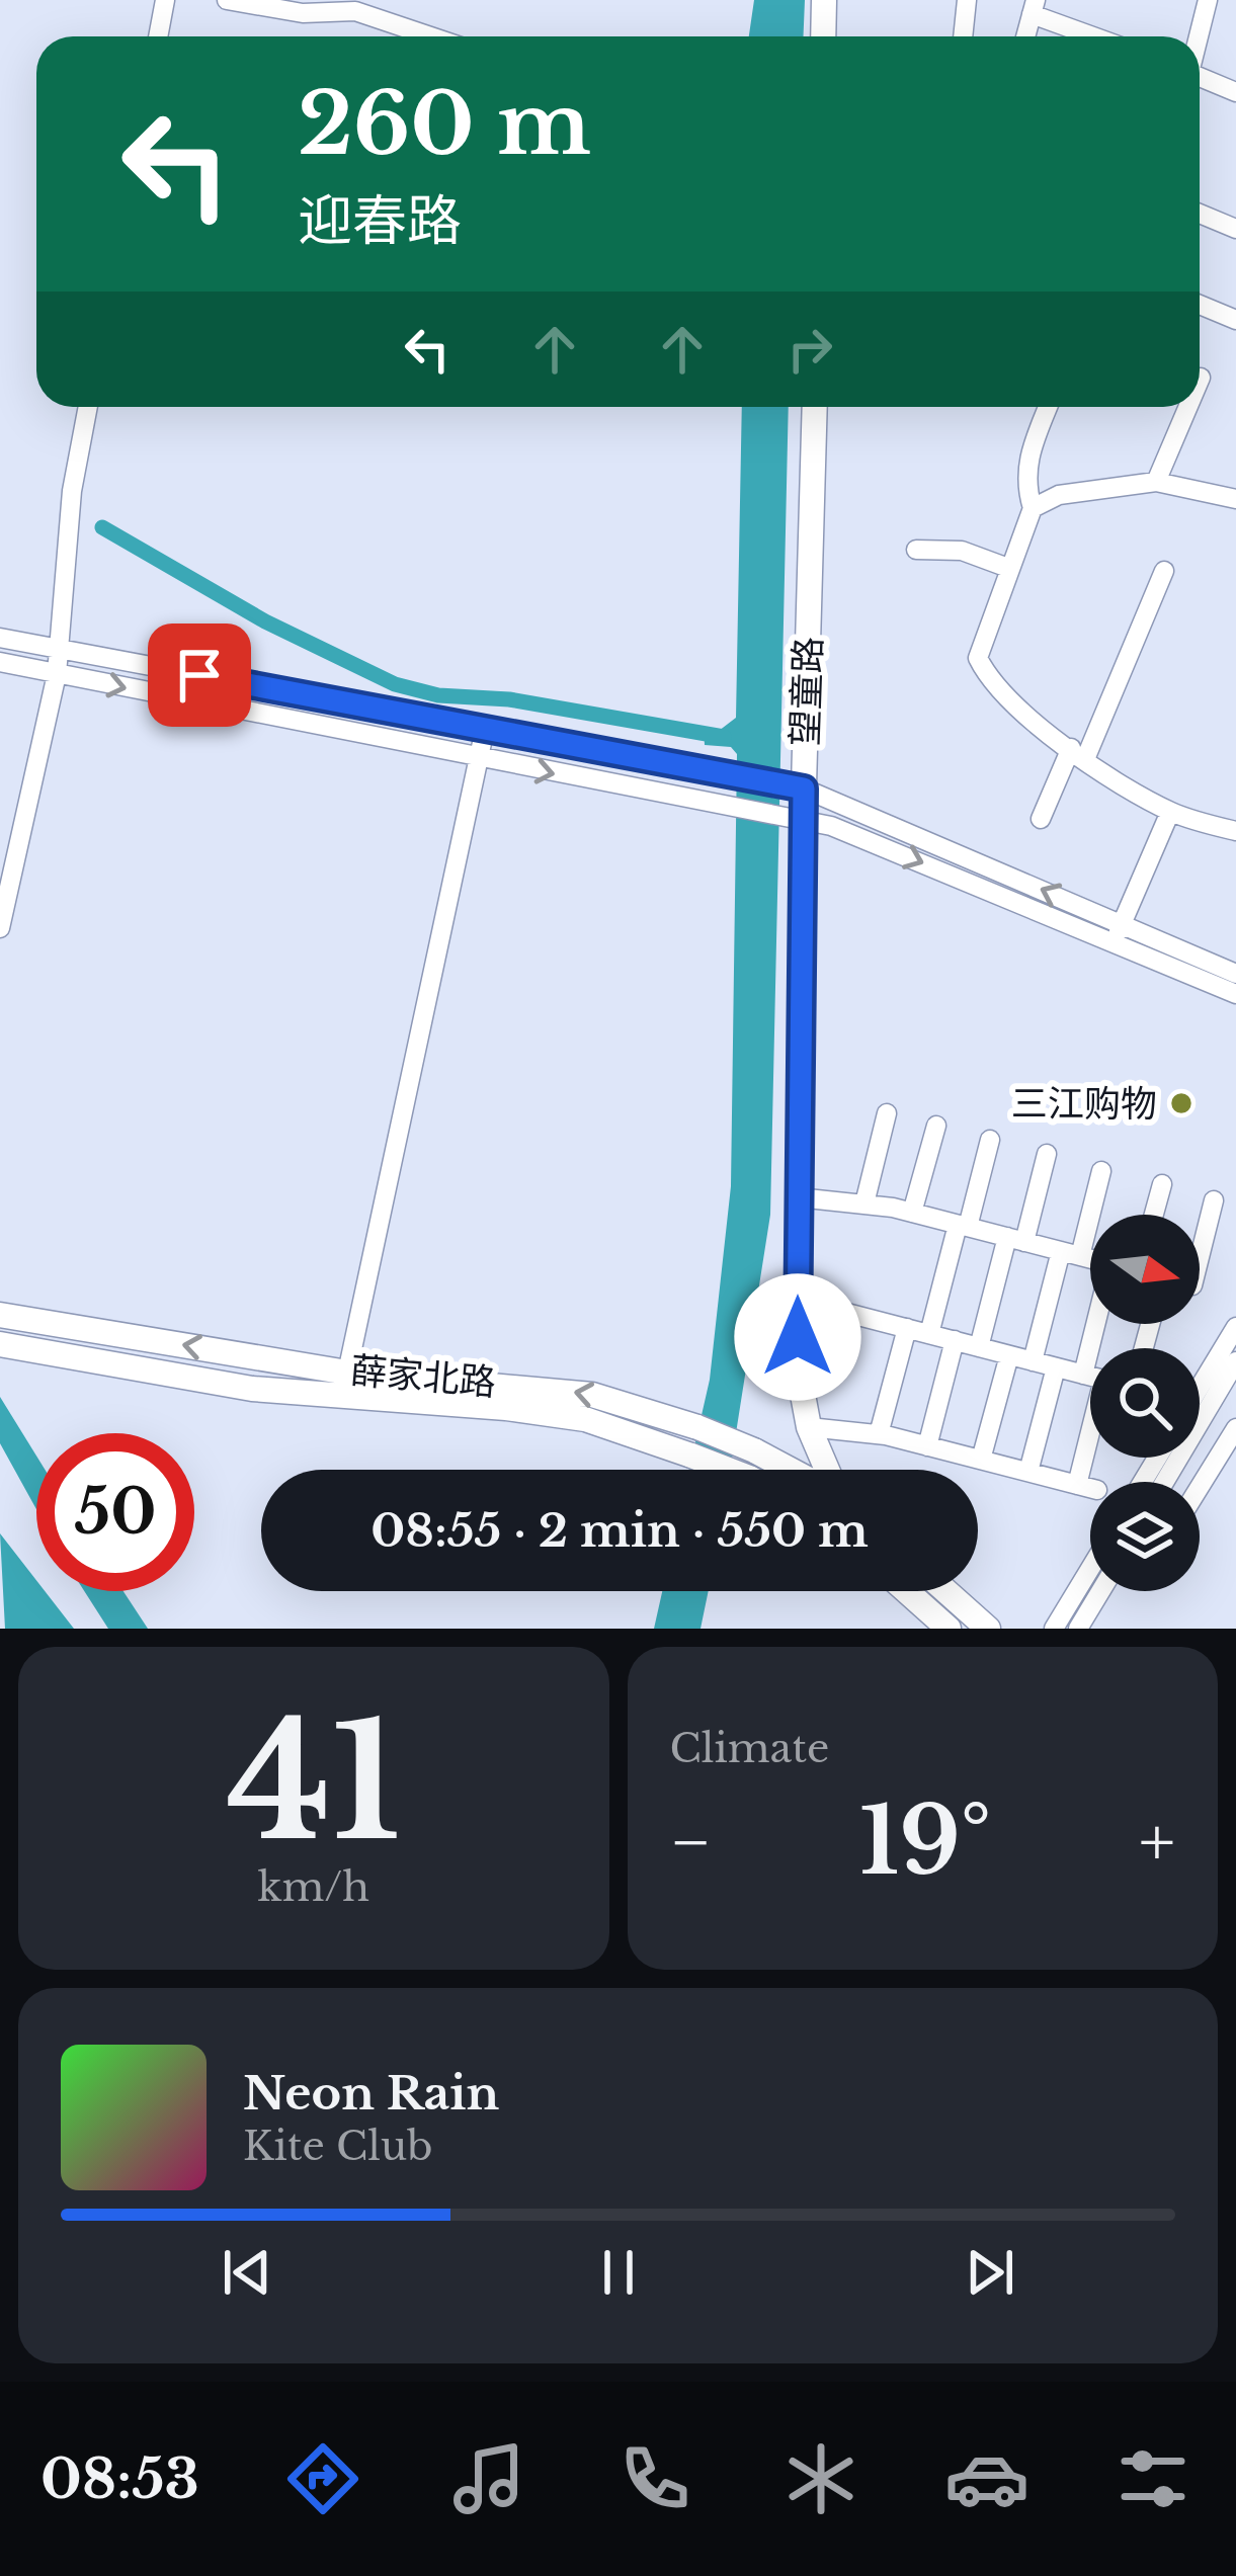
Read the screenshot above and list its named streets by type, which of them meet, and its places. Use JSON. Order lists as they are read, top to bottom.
{
  "streets": {
    "main road": ["望童路", "薛家北路"]
  },
  "places": ["三江购物"],
  "north": "right",
  "page": {
    "turn": ["260 m", "迎春路"],
    "limit": "50",
    "trip": "08:55 · 2 min · 550 m",
    "tile": [
      ["41", "km/h"],
      "Climate"
    ],
    "heat": ["−", "19°", "+"],
    "song": ["Neon Rain", "Kite Club"],
    "tabs": "08:53"
  }
}
